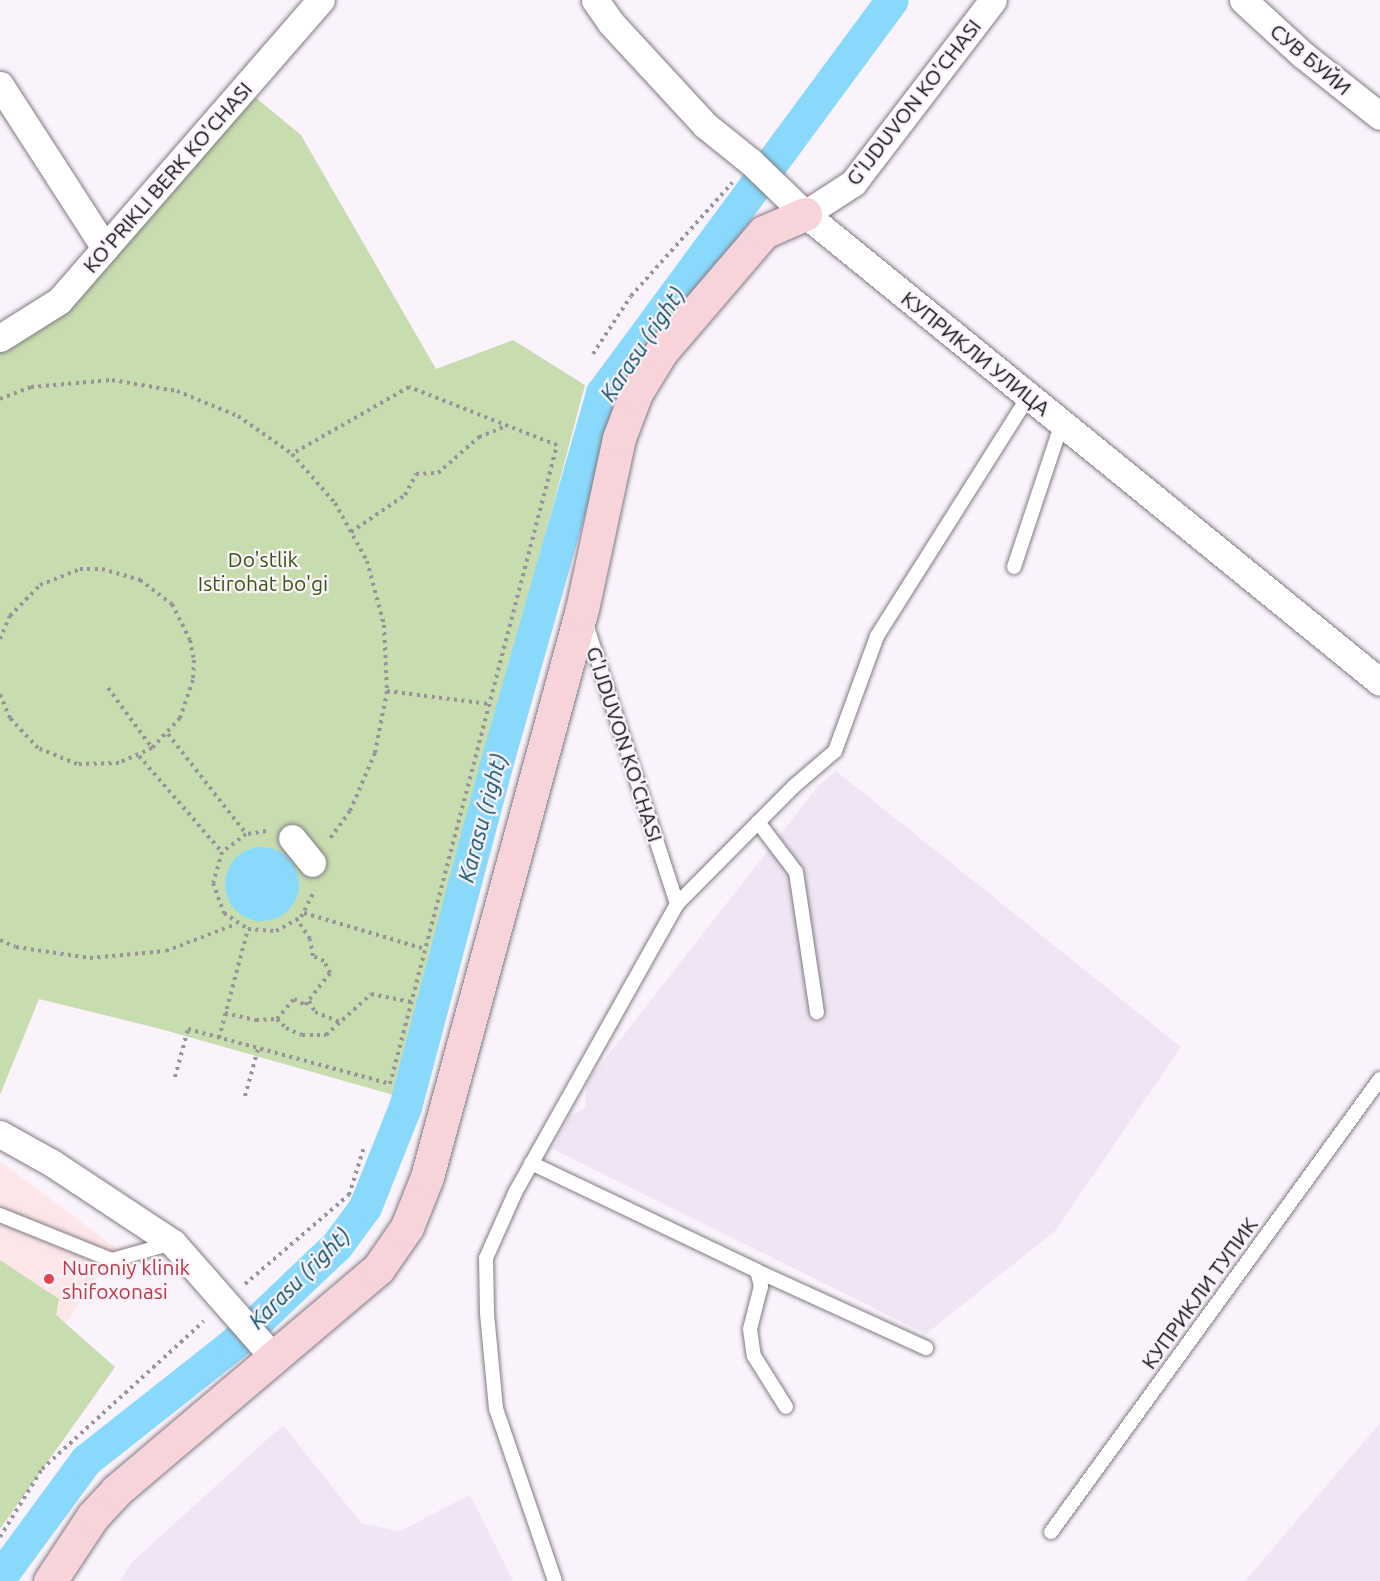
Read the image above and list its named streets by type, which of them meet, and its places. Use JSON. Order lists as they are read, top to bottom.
{
  "streets": {
    "street": [
      "СУВ БУЙИ",
      "G'IJDUVON KO'CHASI",
      "KO'PRIKLI BERK KO'CHASI",
      "КУПРИКЛИ УЛИЦА"
    ],
    "lane": ["КУПРИКЛИ ТУПИК"]
  },
  "crossings": [
    ["G'IJDUVON KO'CHASI", "КУПРИКЛИ УЛИЦА"]
  ],
  "water": ["Karasu (right)"],
  "parks": ["Do'stlik Istirohat bo'gi"],
  "places": ["Nuroniy klinik shifoxonasi"]
}
